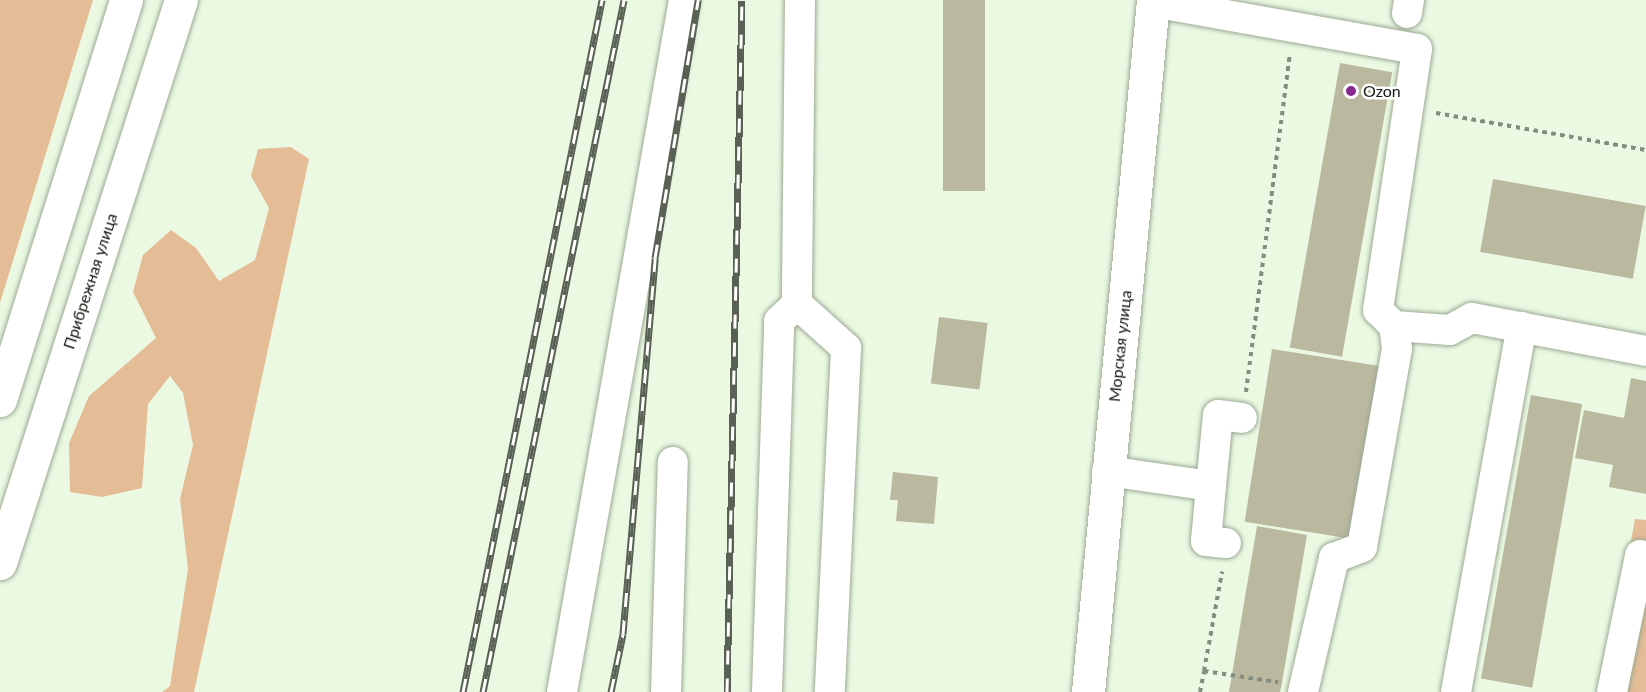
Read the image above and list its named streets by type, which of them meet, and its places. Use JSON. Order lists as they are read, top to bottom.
{
  "streets": {
    "main road": ["Прибрежная улица", "Морская улица"]
  },
  "places": ["Ozon"]
}
